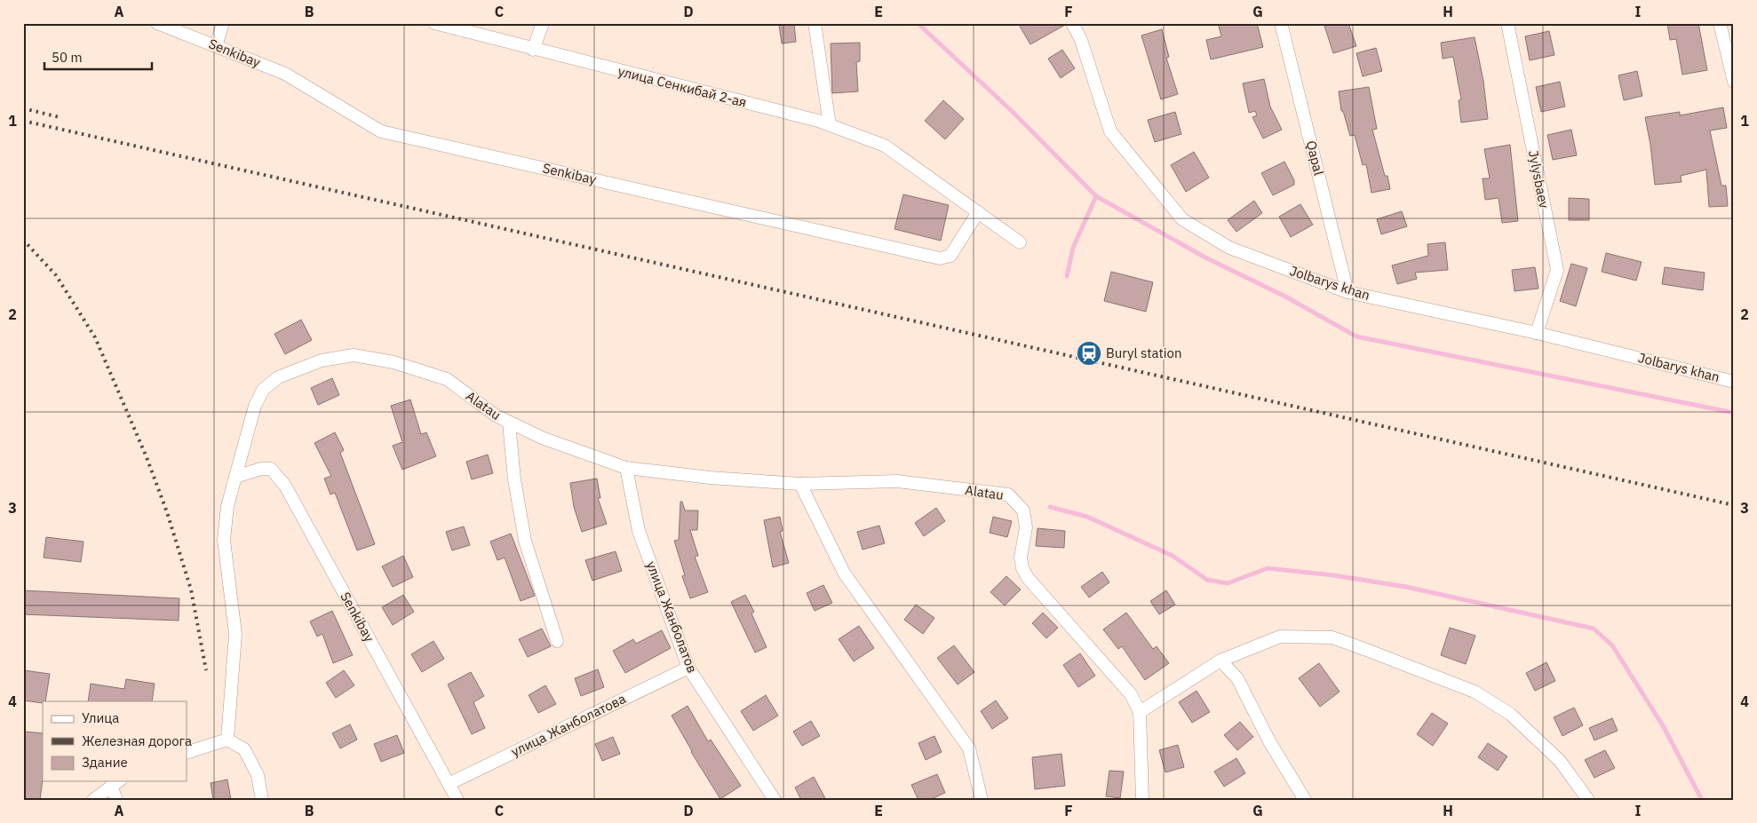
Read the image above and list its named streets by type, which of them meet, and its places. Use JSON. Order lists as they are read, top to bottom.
{
  "streets": {
    "street": [
      "Senkibay",
      "улица Сенкибай 2-ая",
      "Qapal",
      "Jylysbaev",
      "Jolbarys khan",
      "Alatau",
      "улица Жанболатов",
      "улица Жанболатова"
    ]
  },
  "crossings": [
    ["Senkibay", "улица Сенкибай 2-ая"],
    ["Senkibay", "Alatau"],
    ["Senkibay", "улица Жанболатова"],
    ["Qapal", "Jolbarys khan"],
    ["Jylysbaev", "Jolbarys khan"],
    ["Alatau", "улица Жанболатов"],
    ["улица Жанболатов", "улица Жанболатова"]
  ],
  "places": {
    "station": ["Buryl station"]
  },
  "legend": ["Улица", "Железная дорога", "Здание"],
  "scale_bar": "50 m",
  "grid": {
    "columns": [
      "A",
      "B",
      "C",
      "D",
      "E",
      "F",
      "G",
      "H",
      "I"
    ],
    "rows": [
      "1",
      "2",
      "3",
      "4"
    ]
  }
}
